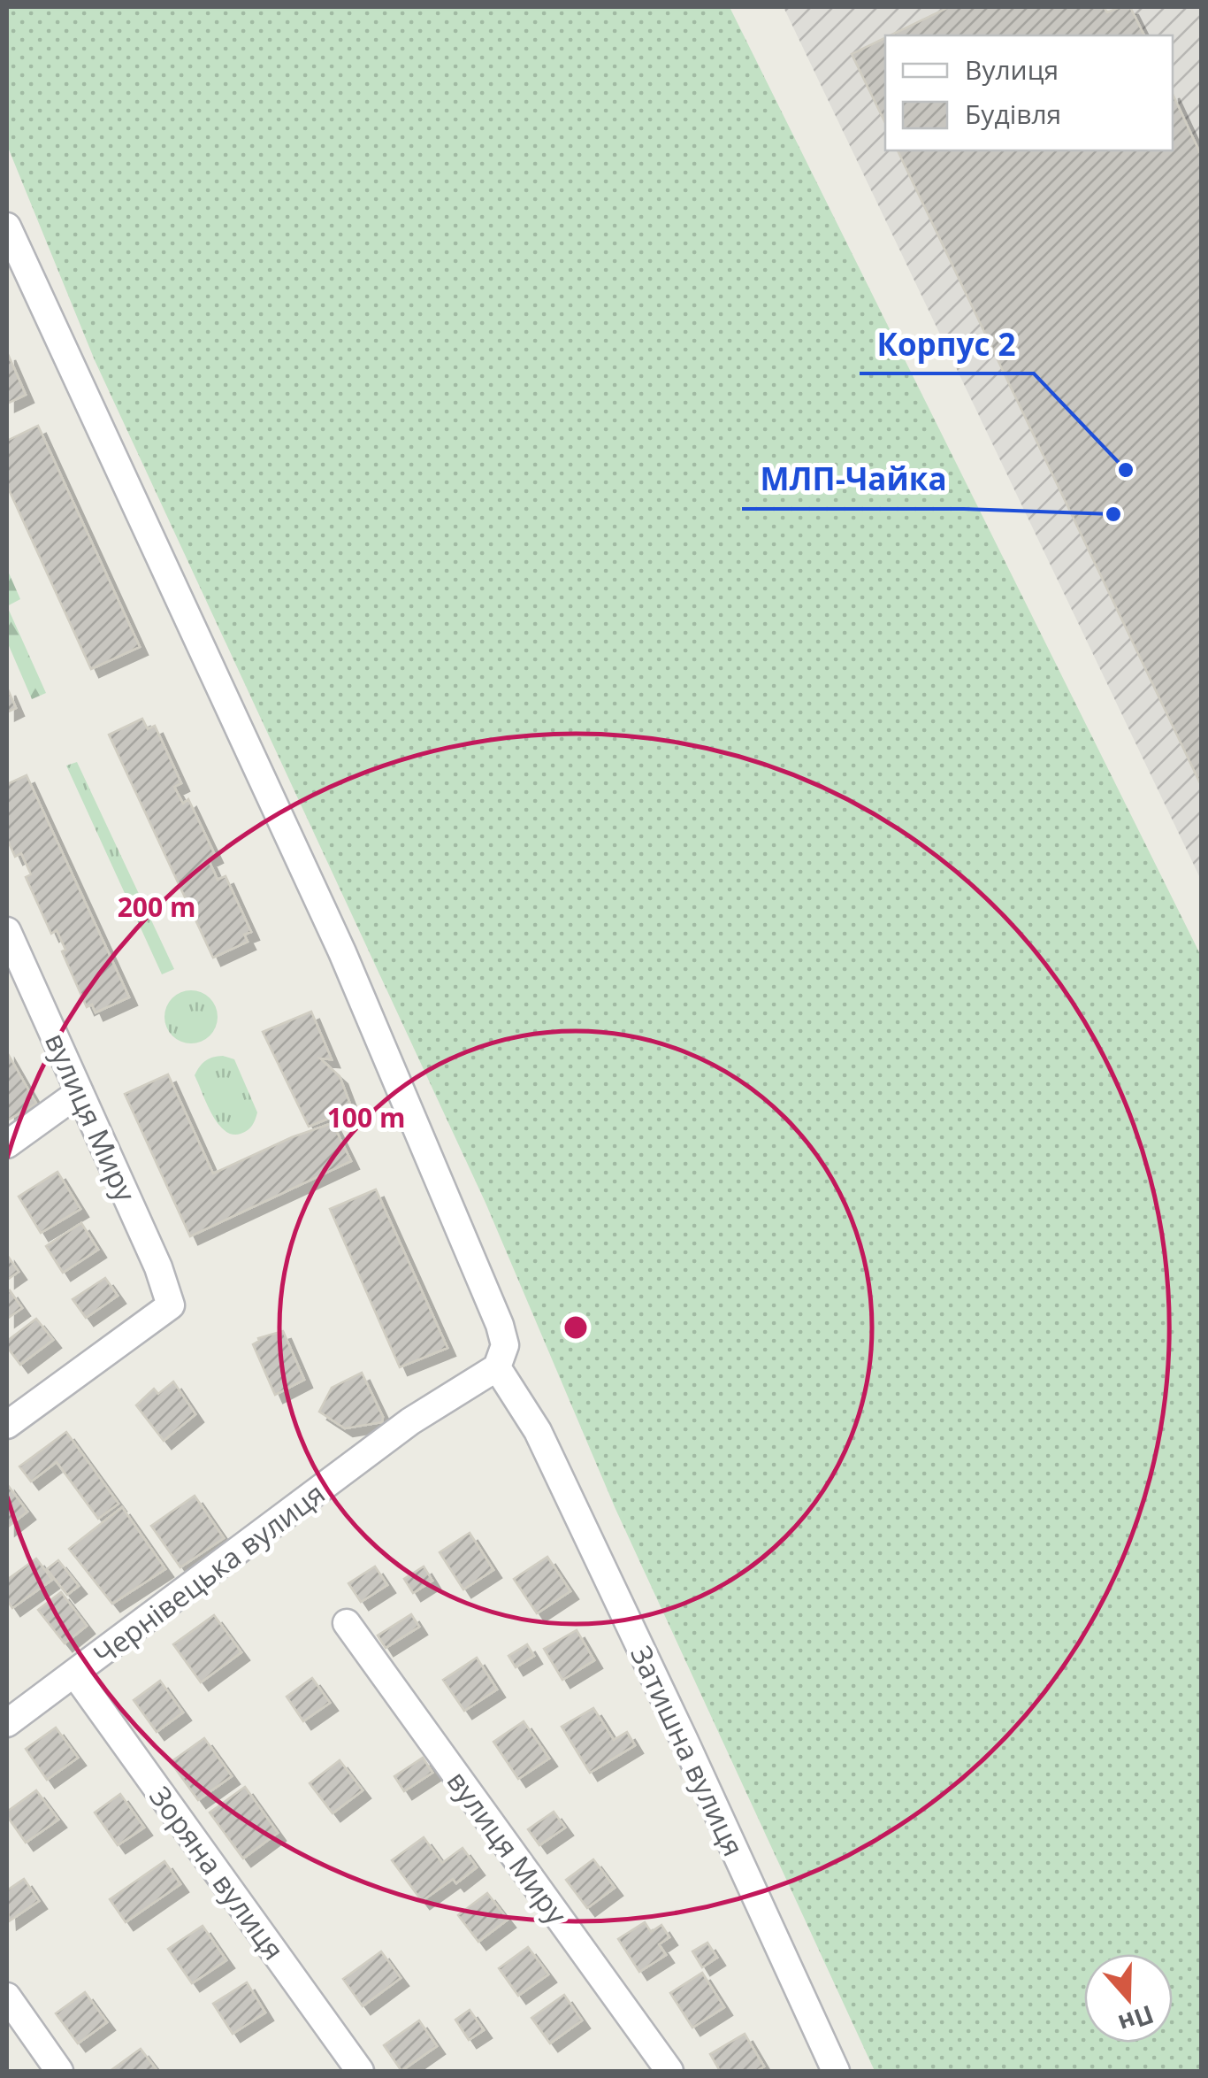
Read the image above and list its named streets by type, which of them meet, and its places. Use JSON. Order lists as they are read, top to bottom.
{
  "streets": {
    "street": [
      "вулиця Миру",
      "Чернівецька вулиця",
      "Затишна вулиця",
      "Зоряна вулиця"
    ]
  },
  "crossings": [
    ["Чернівецька вулиця", "Затишна вулиця"],
    ["Чернівецька вулиця", "Зоряна вулиця"]
  ],
  "places": ["Корпус 2", "МЛП-Чайка"],
  "legend": ["Вулиця", "Будівля"],
  "north": "bottom",
  "rings": ["200 m", "100 m"]
}
